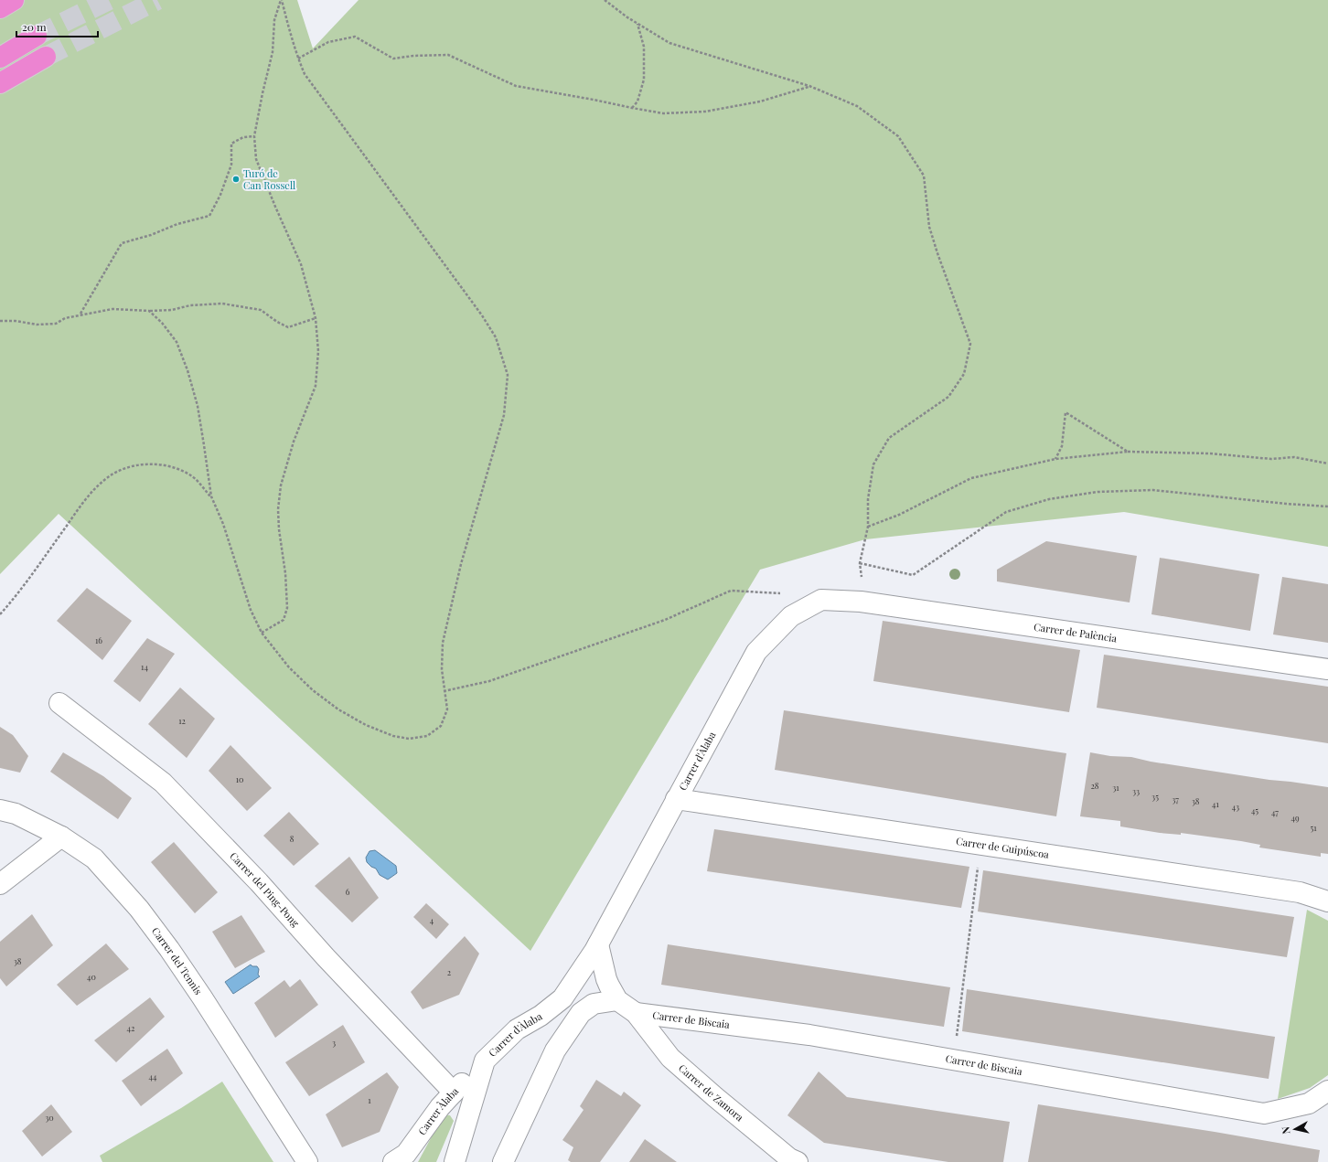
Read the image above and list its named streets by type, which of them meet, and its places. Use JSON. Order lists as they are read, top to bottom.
{
  "streets": {
    "street": [
      "Carrer de Palència",
      "Carrer d'Àlaba",
      "Carrer de Guipúscoa",
      "Carrer del Ping-Pong",
      "Carrer del Tennis",
      "Carrer de Biscaia",
      "Carrer de Zamora",
      "Carrer Àlaba"
    ]
  },
  "crossings": [
    ["Carrer de Palència", "Carrer d'Àlaba"],
    ["Carrer d'Àlaba", "Carrer de Guipúscoa"],
    ["Carrer d'Àlaba", "Carrer Àlaba"],
    ["Carrer del Ping-Pong", "Carrer Àlaba"],
    ["Carrer de Biscaia", "Carrer de Zamora"]
  ],
  "places": ["Turó de Can Rossell"],
  "house_numbers": [
    "16",
    "14",
    "12",
    "10",
    "28",
    "31",
    "33",
    "35",
    "37",
    "38",
    "41",
    "43",
    "45",
    "47",
    "49",
    "51",
    "8",
    "6",
    "4",
    "38",
    "2",
    "40",
    "42",
    "3",
    "44",
    "1",
    "30"
  ],
  "scale_bar": "20 m",
  "north": "left"
}
